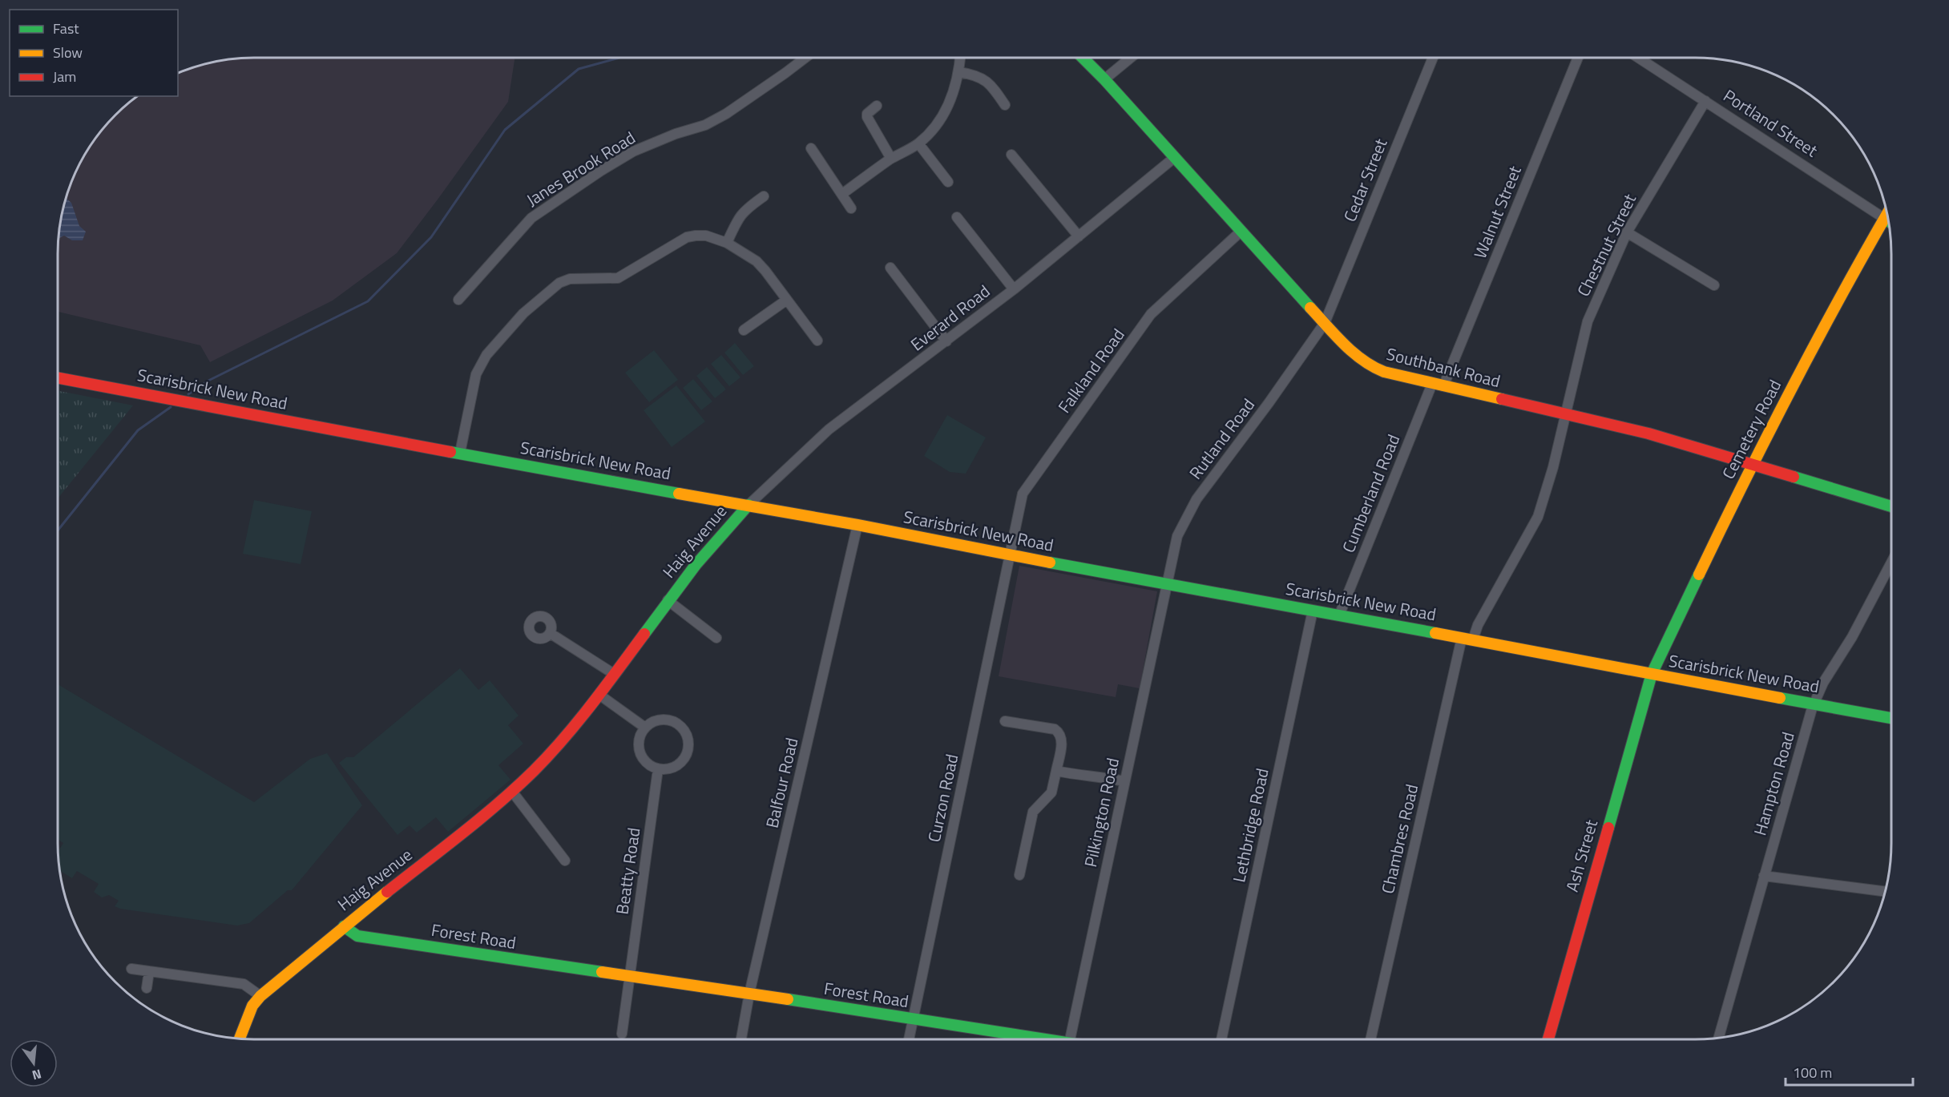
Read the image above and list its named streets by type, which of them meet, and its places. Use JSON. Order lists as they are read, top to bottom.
{
  "streets": {
    "main road": [
      "Portland Street",
      "Southbank Road",
      "Scarisbrick New Road",
      "Cemetery Road",
      "Haig Avenue",
      "Ash Street",
      "Forest Road"
    ],
    "street": [
      "Janes Brook Road",
      "Cedar Street",
      "Walnut Street",
      "Chestnut Street",
      "Everard Road",
      "Falkland Road",
      "Rutland Road",
      "Cumberland Road",
      "Balfour Road",
      "Hampton Road",
      "Curzon Road",
      "Pilkington Road",
      "Lethbridge Road",
      "Chambres Road",
      "Beatty Road"
    ]
  },
  "crossings": [
    ["Portland Street", "Chestnut Street"],
    ["Portland Street", "Cemetery Road"],
    ["Cedar Street", "Southbank Road"],
    ["Cedar Street", "Rutland Road"],
    ["Walnut Street", "Southbank Road"],
    ["Chestnut Street", "Southbank Road"],
    ["Chestnut Street", "Scarisbrick New Road"],
    ["Chestnut Street", "Chambres Road"],
    ["Everard Road", "Southbank Road"],
    ["Everard Road", "Scarisbrick New Road"],
    ["Everard Road", "Haig Avenue"],
    ["Southbank Road", "Falkland Road"],
    ["Southbank Road", "Cemetery Road"],
    ["Southbank Road", "Rutland Road"],
    ["Southbank Road", "Cumberland Road"],
    ["Falkland Road", "Scarisbrick New Road"],
    ["Falkland Road", "Curzon Road"],
    ["Scarisbrick New Road", "Cemetery Road"],
    ["Scarisbrick New Road", "Rutland Road"],
    ["Scarisbrick New Road", "Cumberland Road"],
    ["Scarisbrick New Road", "Haig Avenue"],
    ["Scarisbrick New Road", "Balfour Road"],
    ["Scarisbrick New Road", "Hampton Road"],
    ["Scarisbrick New Road", "Curzon Road"],
    ["Scarisbrick New Road", "Pilkington Road"],
    ["Scarisbrick New Road", "Lethbridge Road"],
    ["Scarisbrick New Road", "Chambres Road"],
    ["Scarisbrick New Road", "Ash Street"],
    ["Cemetery Road", "Ash Street"],
    ["Rutland Road", "Pilkington Road"],
    ["Haig Avenue", "Forest Road"],
    ["Balfour Road", "Forest Road"],
    ["Curzon Road", "Forest Road"],
    ["Beatty Road", "Forest Road"]
  ],
  "legend": ["Fast", "Slow", "Jam"],
  "scale_bar": "100 m",
  "north": "bottom"
}
